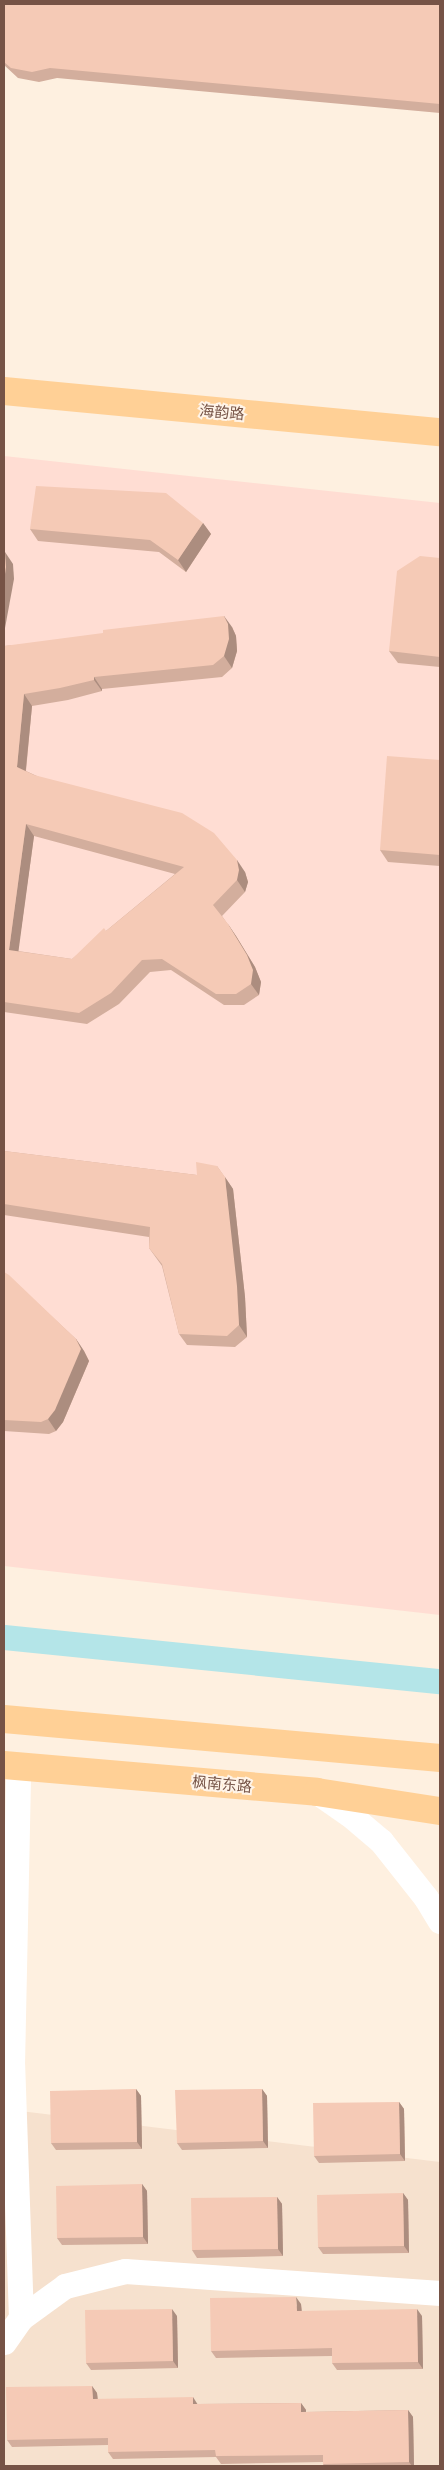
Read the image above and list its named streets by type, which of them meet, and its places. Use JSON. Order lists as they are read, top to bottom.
{
  "streets": {
    "main road": ["海韵路", "枫南东路"]
  }
}
